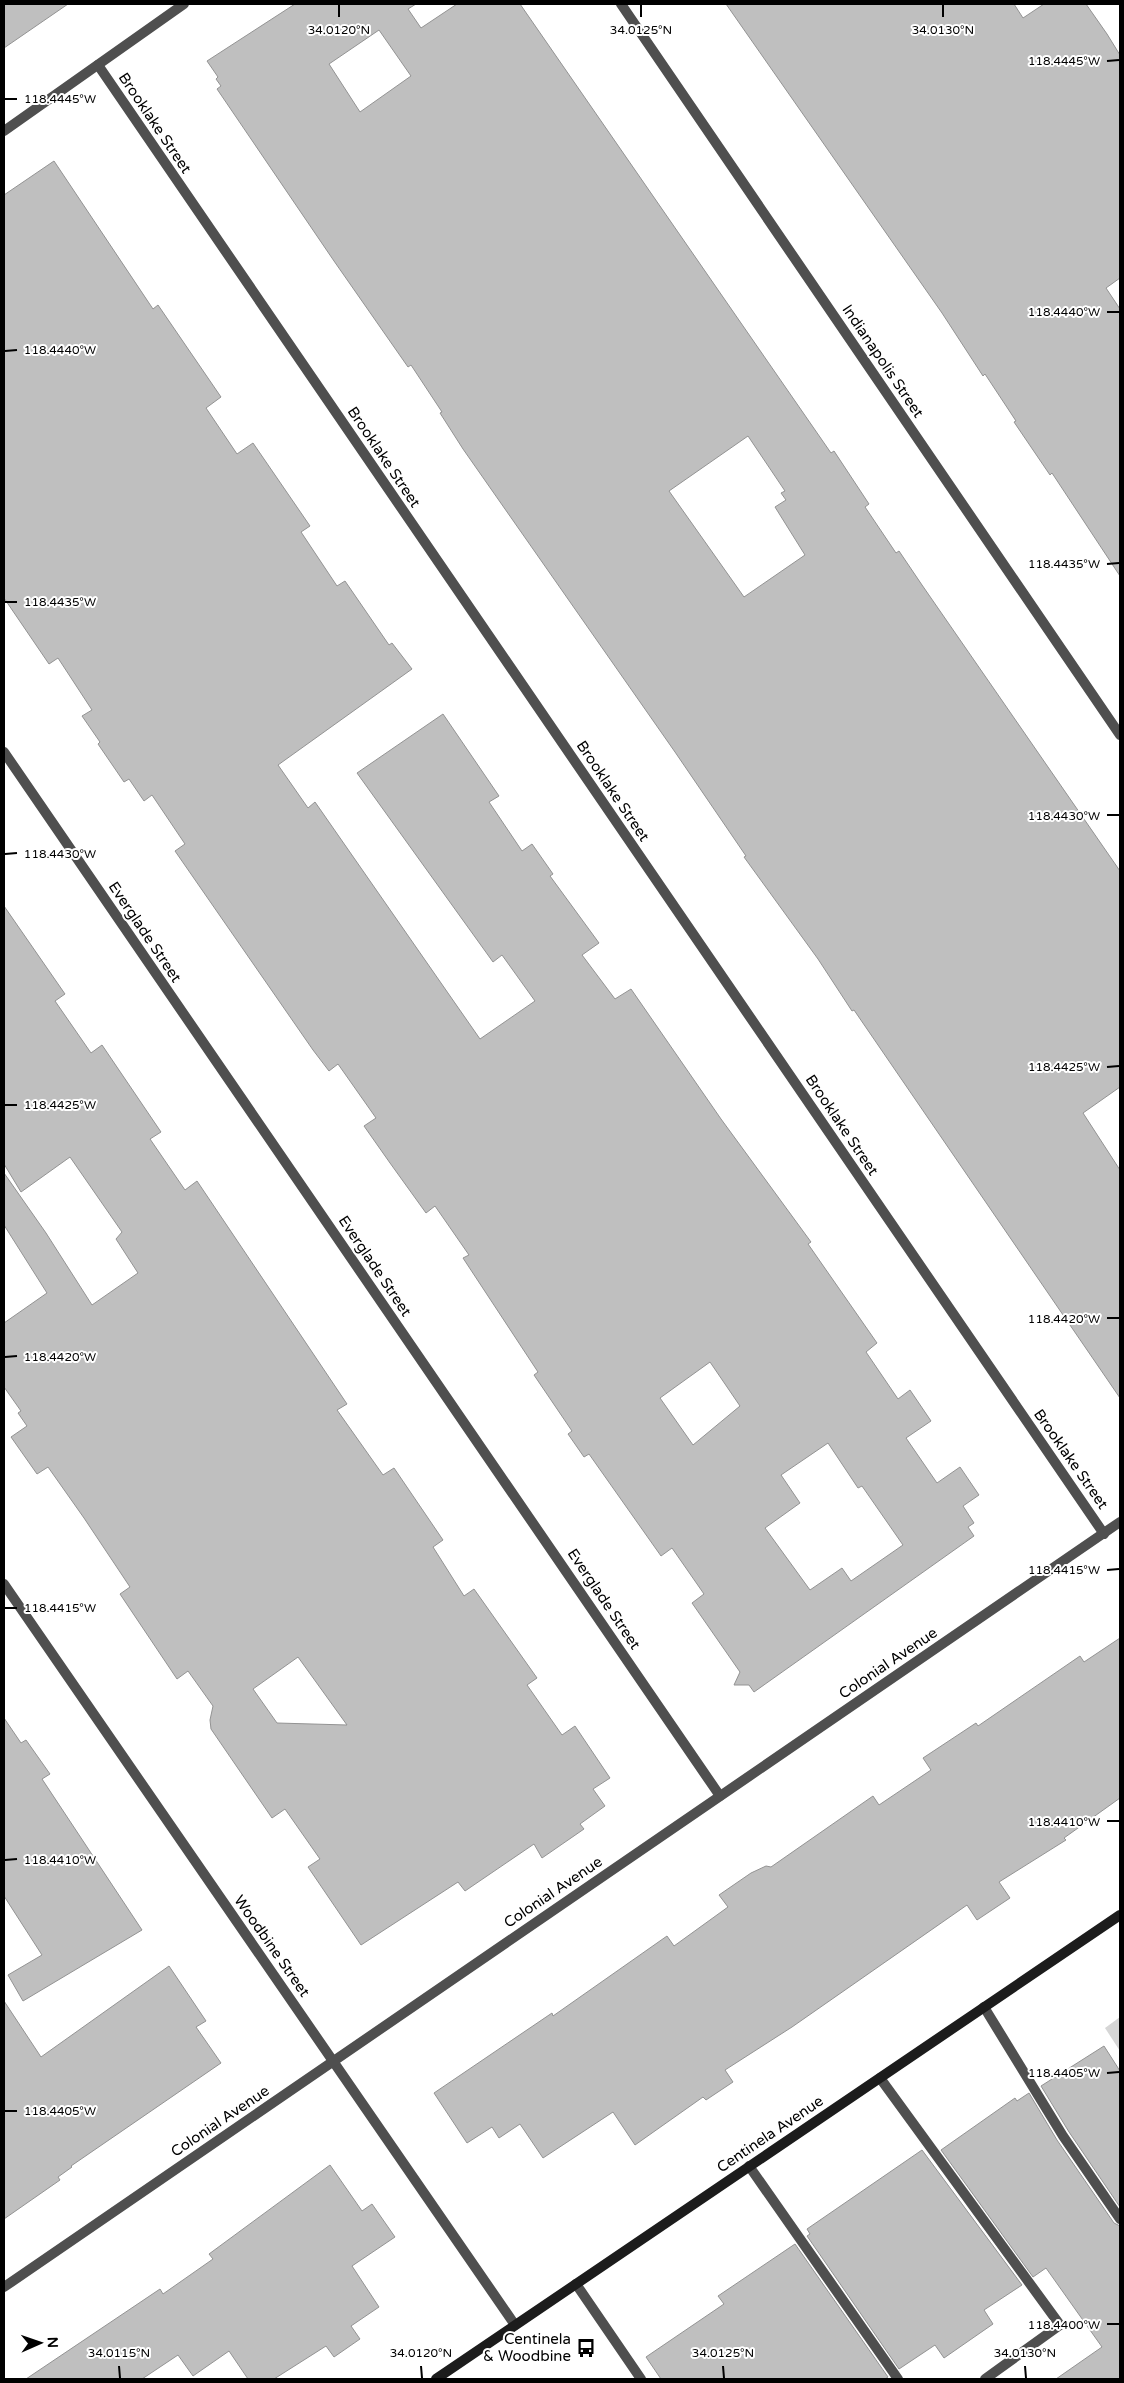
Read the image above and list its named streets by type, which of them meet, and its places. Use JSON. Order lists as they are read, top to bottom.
{
  "streets": {
    "main road": ["Centinela Avenue"],
    "street": [
      "Brooklake Street",
      "Indianapolis Street",
      "Everglade Street",
      "Colonial Avenue",
      "Woodbine Street"
    ]
  },
  "crossings": [
    ["Brooklake Street", "Colonial Avenue"],
    ["Everglade Street", "Colonial Avenue"],
    ["Colonial Avenue", "Woodbine Street"],
    ["Woodbine Street", "Centinela Avenue"]
  ],
  "places": {
    "bus stop": ["Centinela & Woodbine"]
  },
  "north": "right",
  "coordinates": [
    "34.0120°N",
    "34.0125°N",
    "34.0130°N",
    "118.4445°W",
    "118.4440°W",
    "118.4435°W",
    "118.4430°W",
    "118.4425°W",
    "118.4420°W",
    "118.4415°W",
    "118.4410°W",
    "118.4405°W",
    "118.4400°W",
    "34.0115°N"
  ]
}
